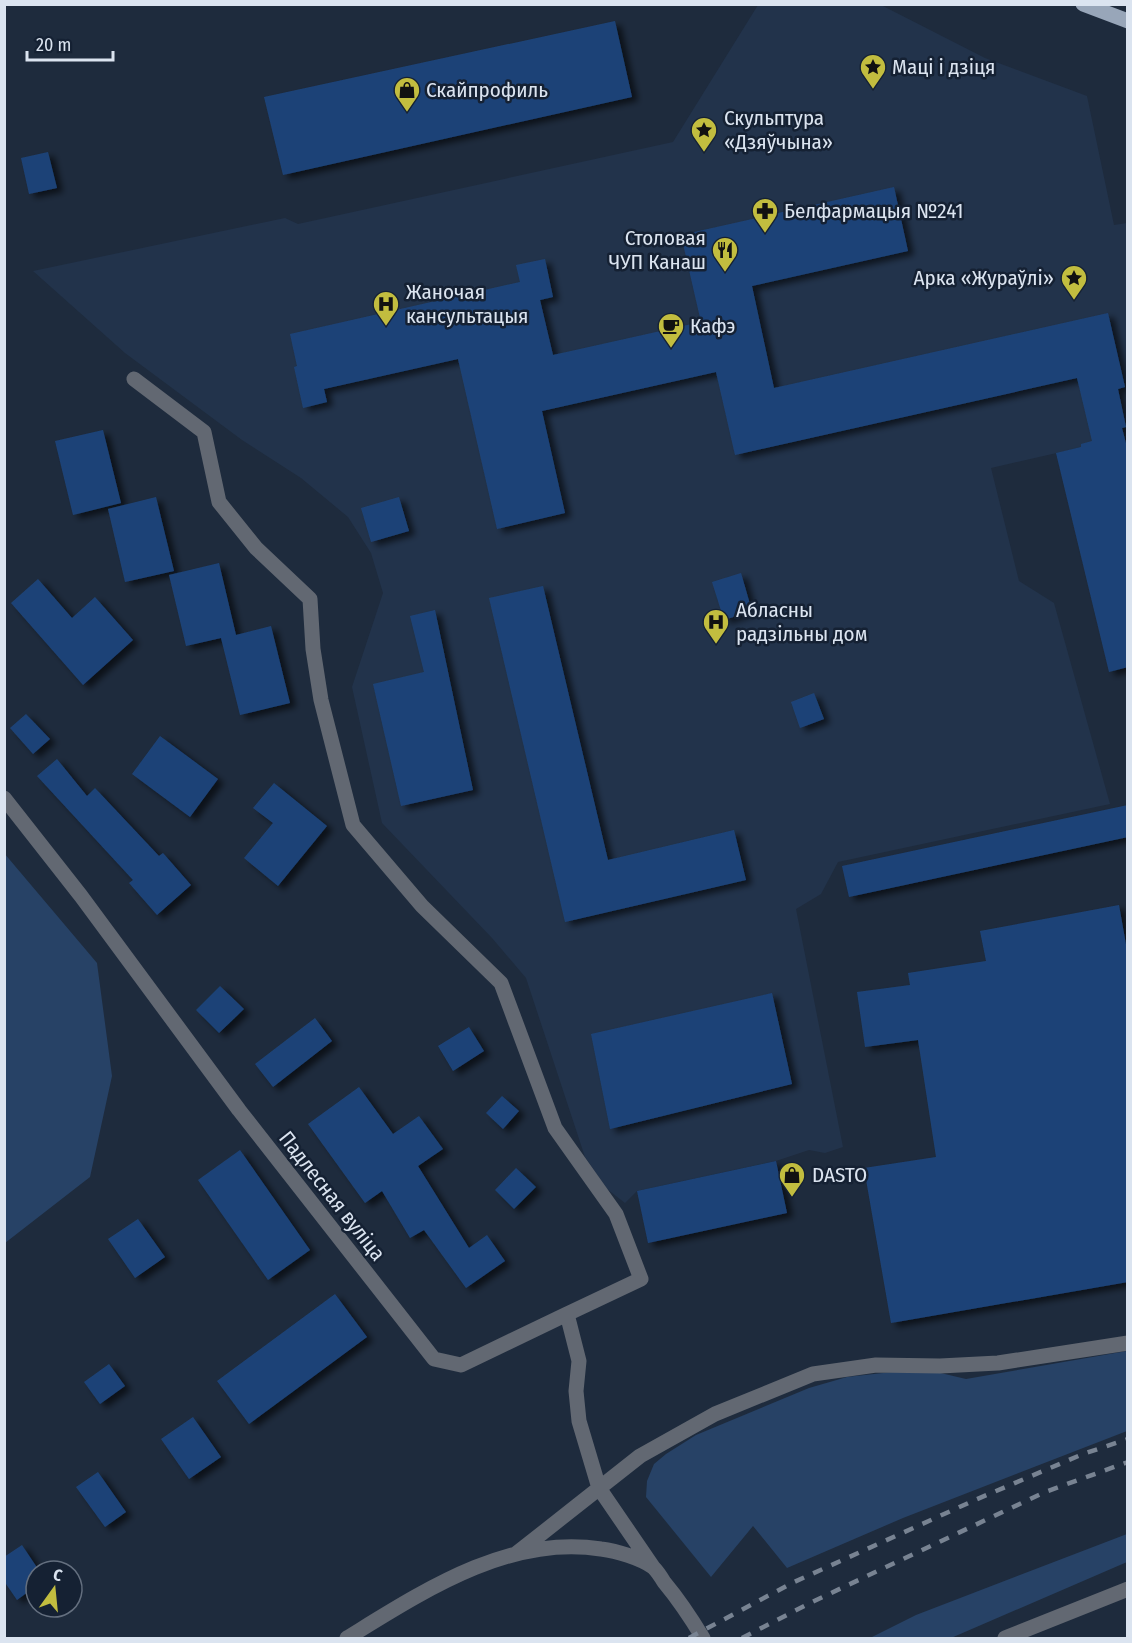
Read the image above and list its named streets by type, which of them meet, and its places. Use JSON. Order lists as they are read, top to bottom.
{
  "streets": {
    "street": ["Падлесная вуліца"]
  },
  "places": {
    "place": ["Маці і дзіця", "Скульптура «Дзяўчына»", "Арка «Жураўлі»"],
    "shop": ["Скайпрофиль", "DASTO"],
    "pharmacy": ["Белфармацыя №241"],
    "restaurant": ["Столовая ЧУП Канаш"],
    "hospital": ["Жаночая кансультацыя", "Абласны радзільны дом"],
    "cafe": ["Кафэ"]
  },
  "scale_bar": "20 m",
  "north": "top"
}
